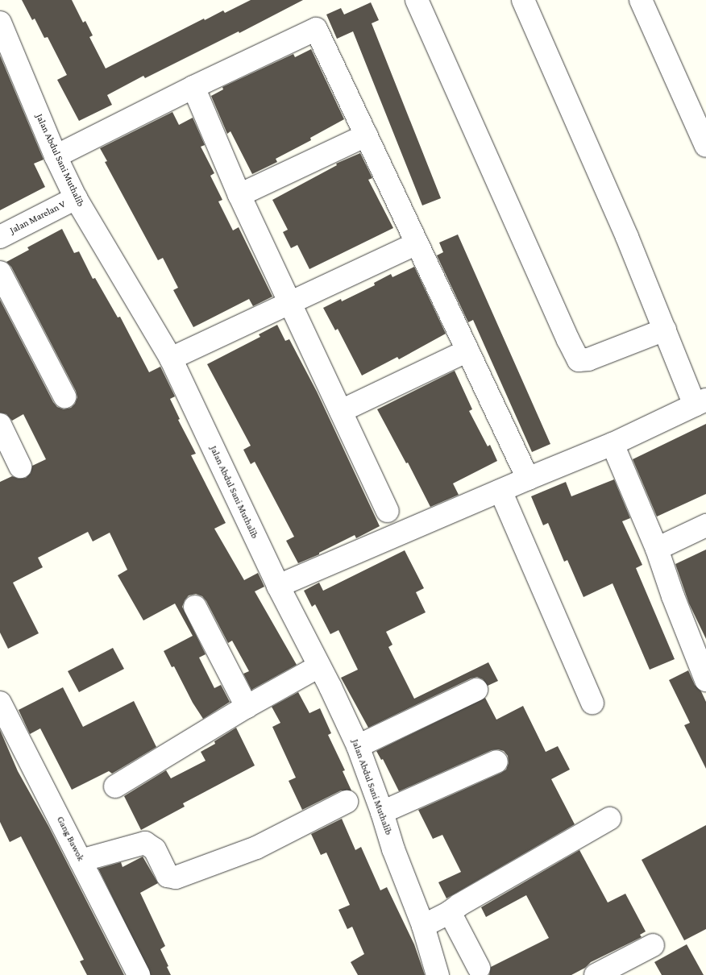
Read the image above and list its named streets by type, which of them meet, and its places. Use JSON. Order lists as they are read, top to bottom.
{
  "streets": {
    "street": ["Jalan Abdul Sani Muthalib", "Jalan Marelan V", "Gang Bawok"]
  },
  "crossings": [
    ["Jalan Abdul Sani Muthalib", "Jalan Marelan V"]
  ]
}
